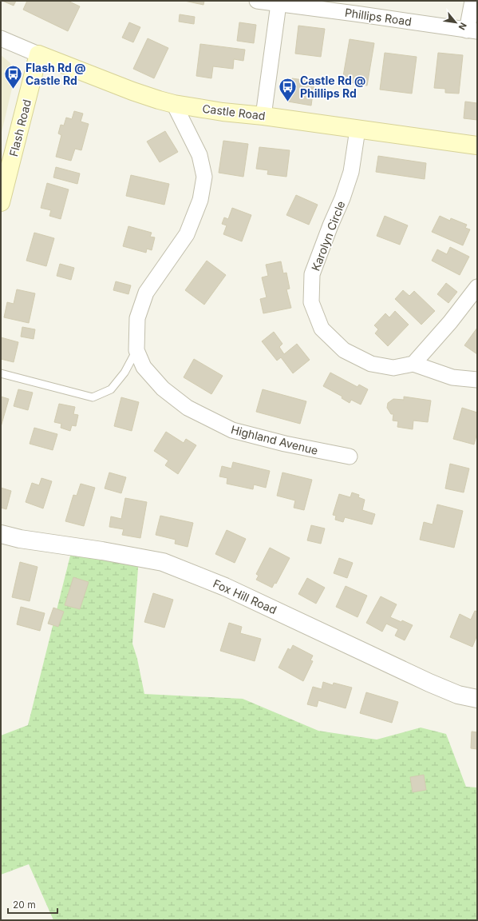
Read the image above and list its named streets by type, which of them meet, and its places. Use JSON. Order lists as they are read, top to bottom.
{
  "streets": {
    "main road": ["Castle Road", "Flash Road"],
    "street": [
      "Phillips Road",
      "Karolyn Circle",
      "Highland Avenue",
      "Fox Hill Road"
    ]
  },
  "crossings": [
    ["Castle Road", "Flash Road"],
    ["Castle Road", "Karolyn Circle"],
    ["Castle Road", "Highland Avenue"]
  ],
  "places": {
    "bus stop": ["Flash Rd @ Castle Rd", "Castle Rd @ Phillips Rd"]
  },
  "scale_bar": "20 m",
  "north": "bottom right"
}
